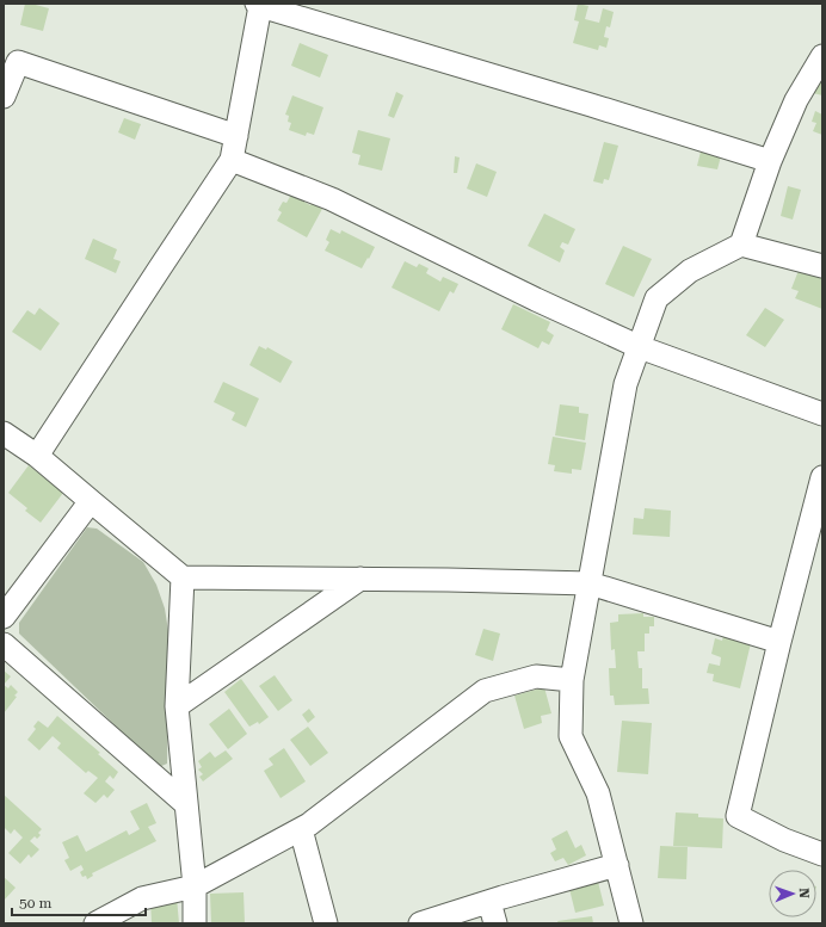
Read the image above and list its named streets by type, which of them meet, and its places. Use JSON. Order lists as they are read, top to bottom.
{
  "scale_bar": "50 m",
  "north": "right"
}
